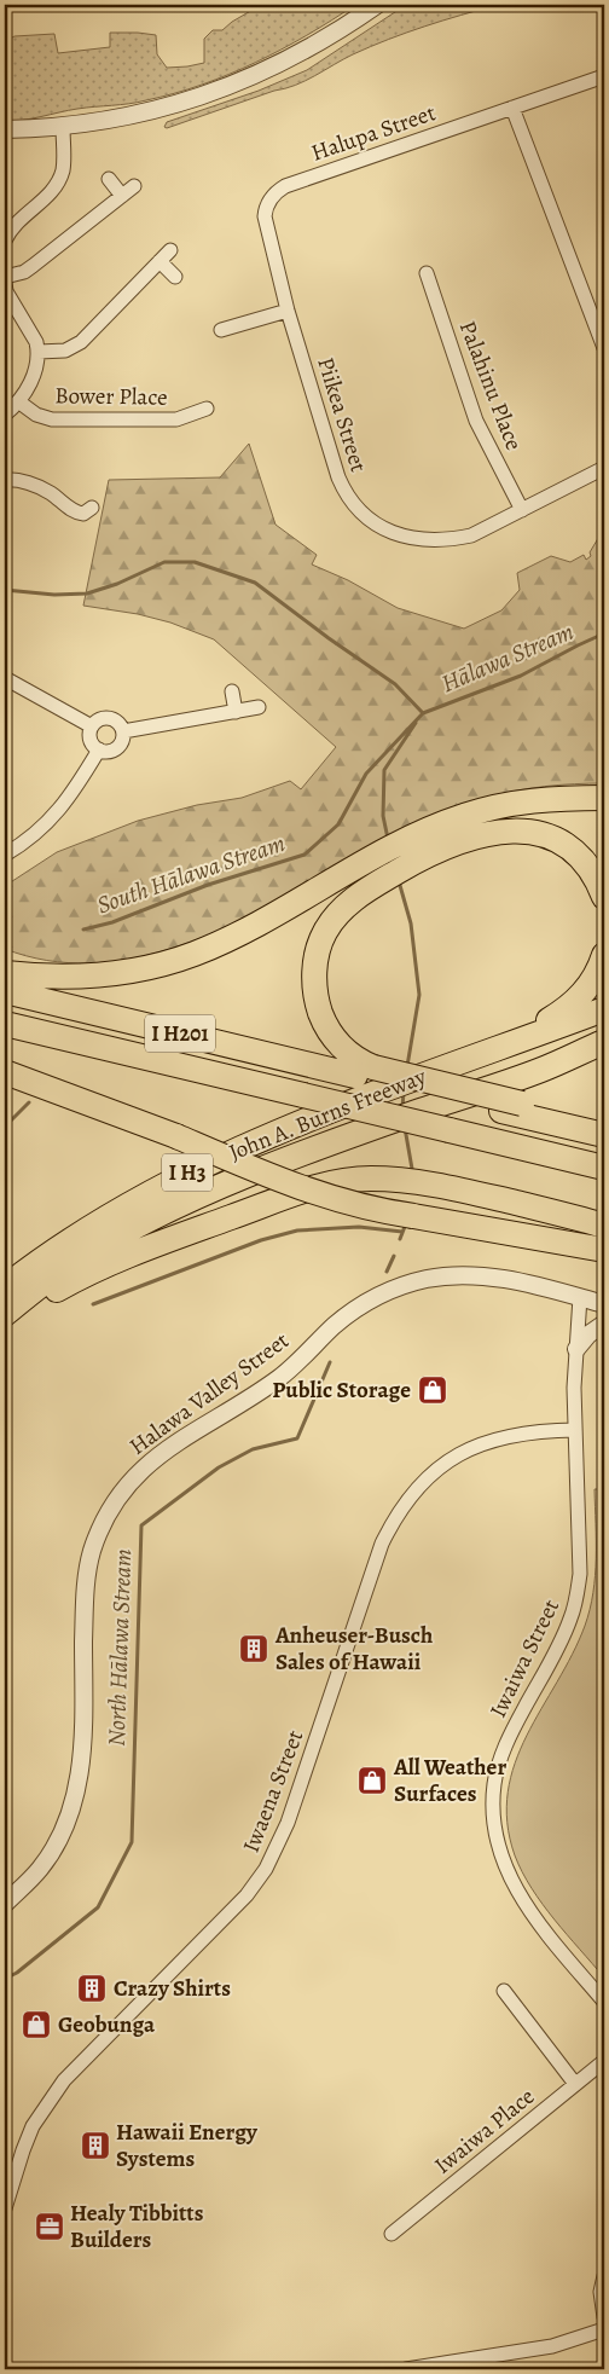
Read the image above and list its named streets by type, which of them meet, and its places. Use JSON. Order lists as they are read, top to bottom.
{
  "streets": {
    "highway": ["I H201", "John A. Burns Freeway", "I H3"],
    "street": [
      "Halupa Street",
      "Palahinu Place",
      "Bower Place",
      "Piikea Street",
      "Halawa Valley Street",
      "Iwaiwa Street",
      "Iwaena Street",
      "Iwaiwa Place"
    ]
  },
  "crossings": [
    ["Halupa Street", "Piikea Street"],
    ["Palahinu Place", "Piikea Street"],
    ["Halawa Valley Street", "Iwaiwa Street"],
    ["Iwaiwa Street", "Iwaena Street"]
  ],
  "water": ["Hālawa Stream", "South Hālawa Stream", "North Hālawa Stream"],
  "places": {
    "shop": ["Public Storage", "All Weather Surfaces", "Geobunga"],
    "building": ["Anheuser-Busch Sales of Hawaii", "Crazy Shirts", "Hawaii Energy Systems"],
    "office": ["Healy Tibbitts Builders"]
  }
}
